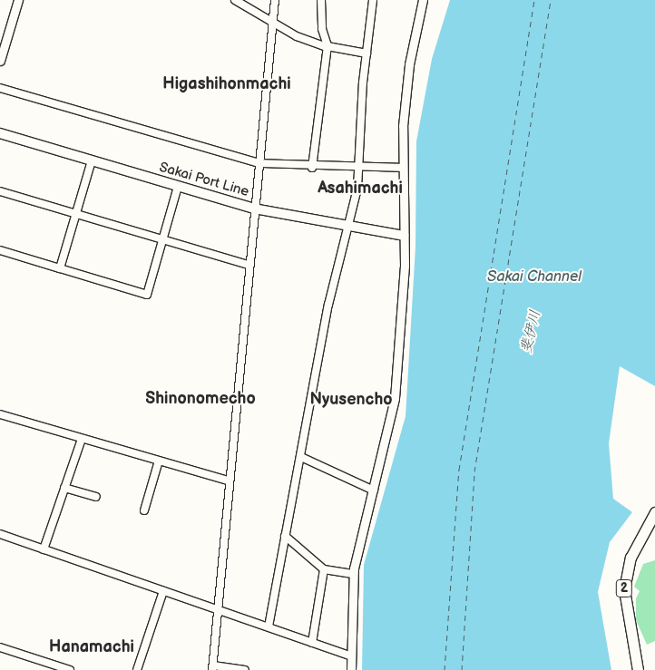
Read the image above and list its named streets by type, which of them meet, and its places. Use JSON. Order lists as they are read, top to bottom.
{
  "streets": {
    "main road": ["Sakai Port Line", "2"]
  },
  "districts": [
    "Higashihonmachi",
    "Asahimachi",
    "Shinonomecho",
    "Nyusencho",
    "Hanamachi"
  ],
  "water": ["Sakai Channel", "斐伊川"]
}
